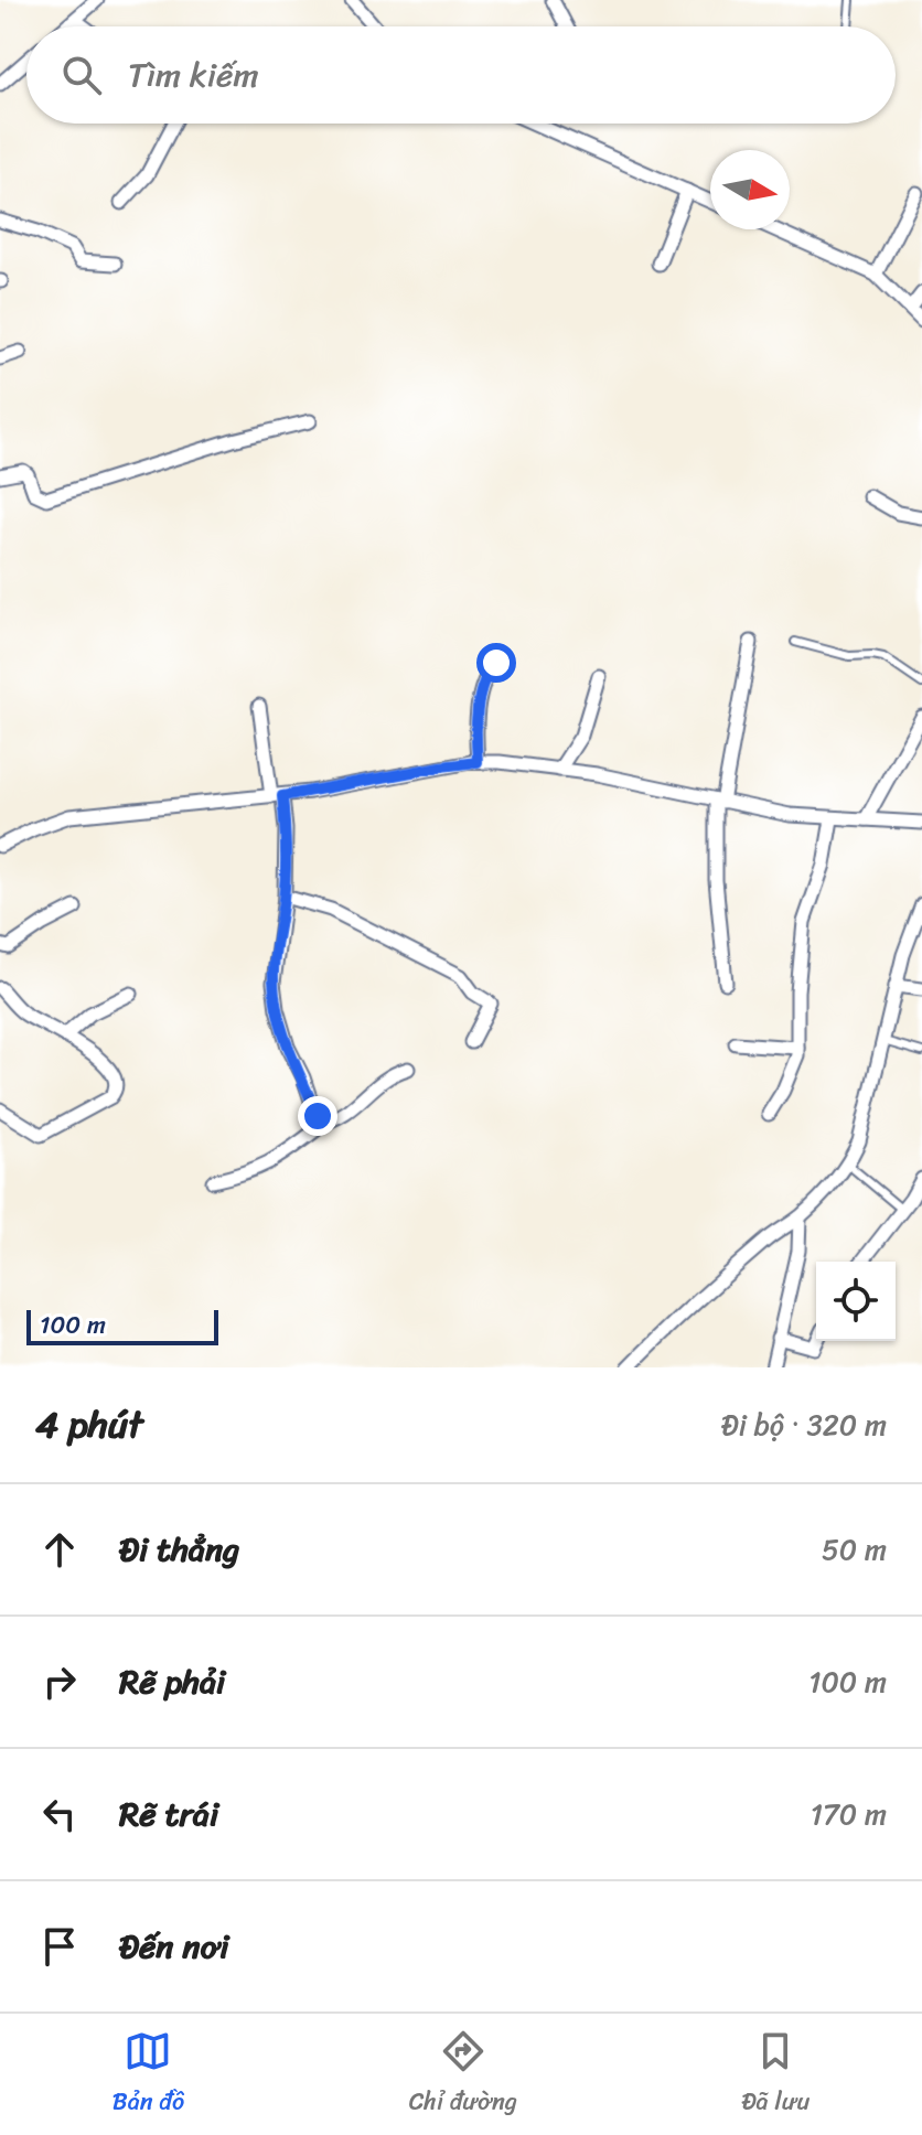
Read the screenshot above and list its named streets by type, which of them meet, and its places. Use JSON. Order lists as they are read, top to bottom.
{
  "scale_bar": "100 m",
  "north": "right",
  "page": {
    "search": "Tìm kiếm",
    "scale": "100 m",
    "heading": ["4 phút", "Đi bộ · 320 m"],
    "list": [
      ["Đi thẳng", "50 m"],
      ["Rẽ phải", "100 m"],
      ["Rẽ trái", "170 m"],
      "Đến nơi"
    ],
    "nav": ["Bản đồ", "Chỉ đường", "Đã lưu"]
  }
}
